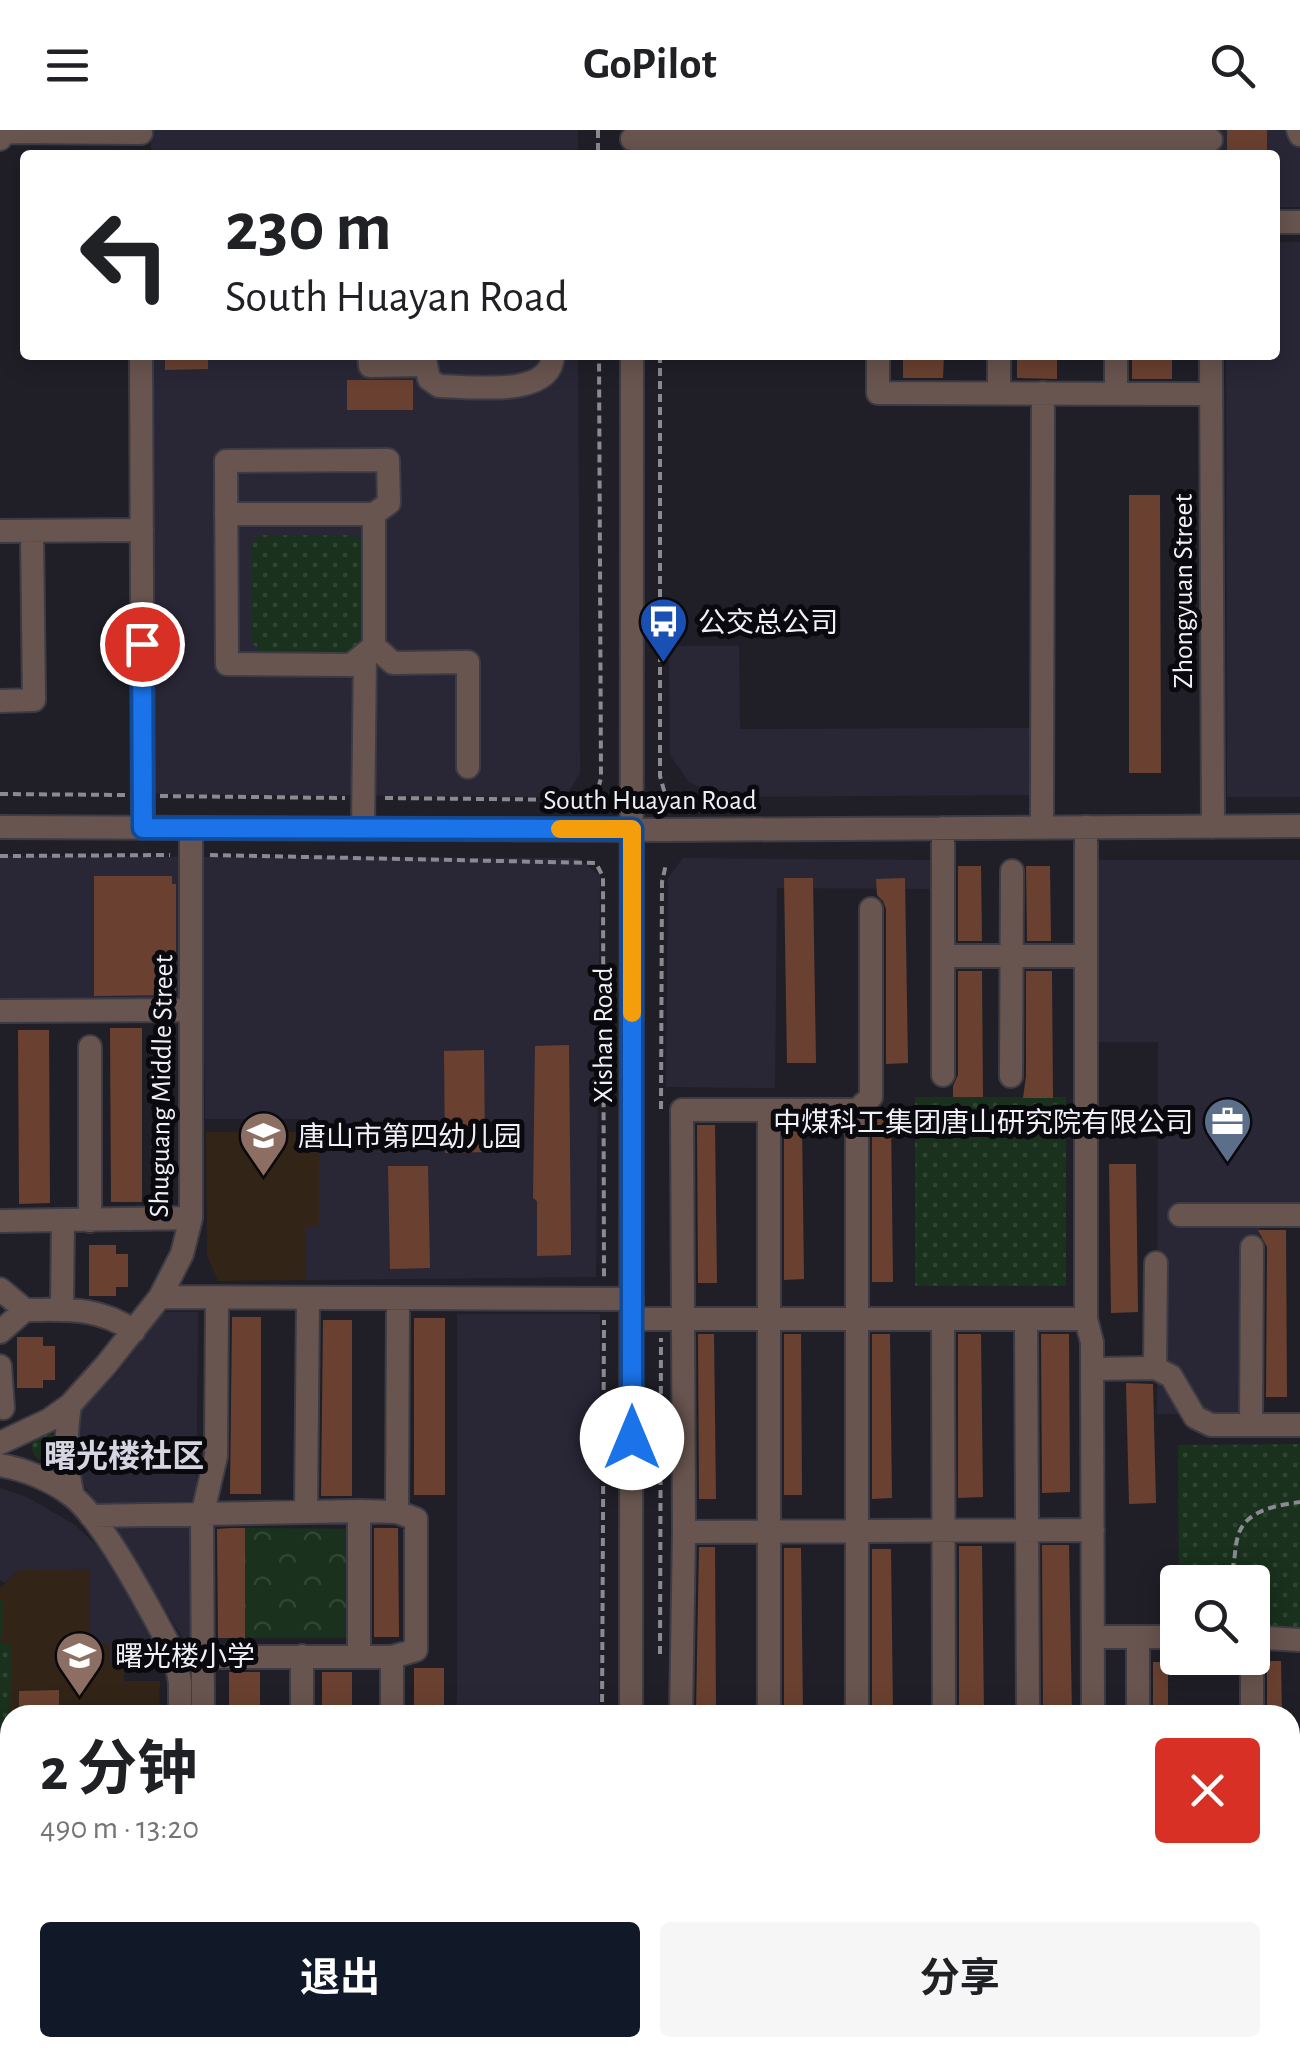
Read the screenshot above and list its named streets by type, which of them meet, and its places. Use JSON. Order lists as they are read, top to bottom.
{
  "streets": {
    "street": [
      "Zhongyuan Street",
      "South Huayan Road",
      "Xishan Road",
      "Shuguang Middle Street"
    ]
  },
  "crossings": [
    ["Zhongyuan Street", "South Huayan Road"],
    ["South Huayan Road", "Xishan Road"],
    ["South Huayan Road", "Shuguang Middle Street"]
  ],
  "districts": ["曙光楼社区"],
  "places": {
    "bus stop": ["公交总公司"],
    "office": ["中煤科工集团唐山研究院有限公司"],
    "school or university": ["唐山市第四幼儿园", "曙光楼小学"]
  },
  "page": {
    "header": "GoPilot",
    "turn": ["230 m", "South Huayan Road"],
    "heading": ["2 分钟", "490 m · 13:20"],
    "buttons": ["退出", "分享"]
  }
}
